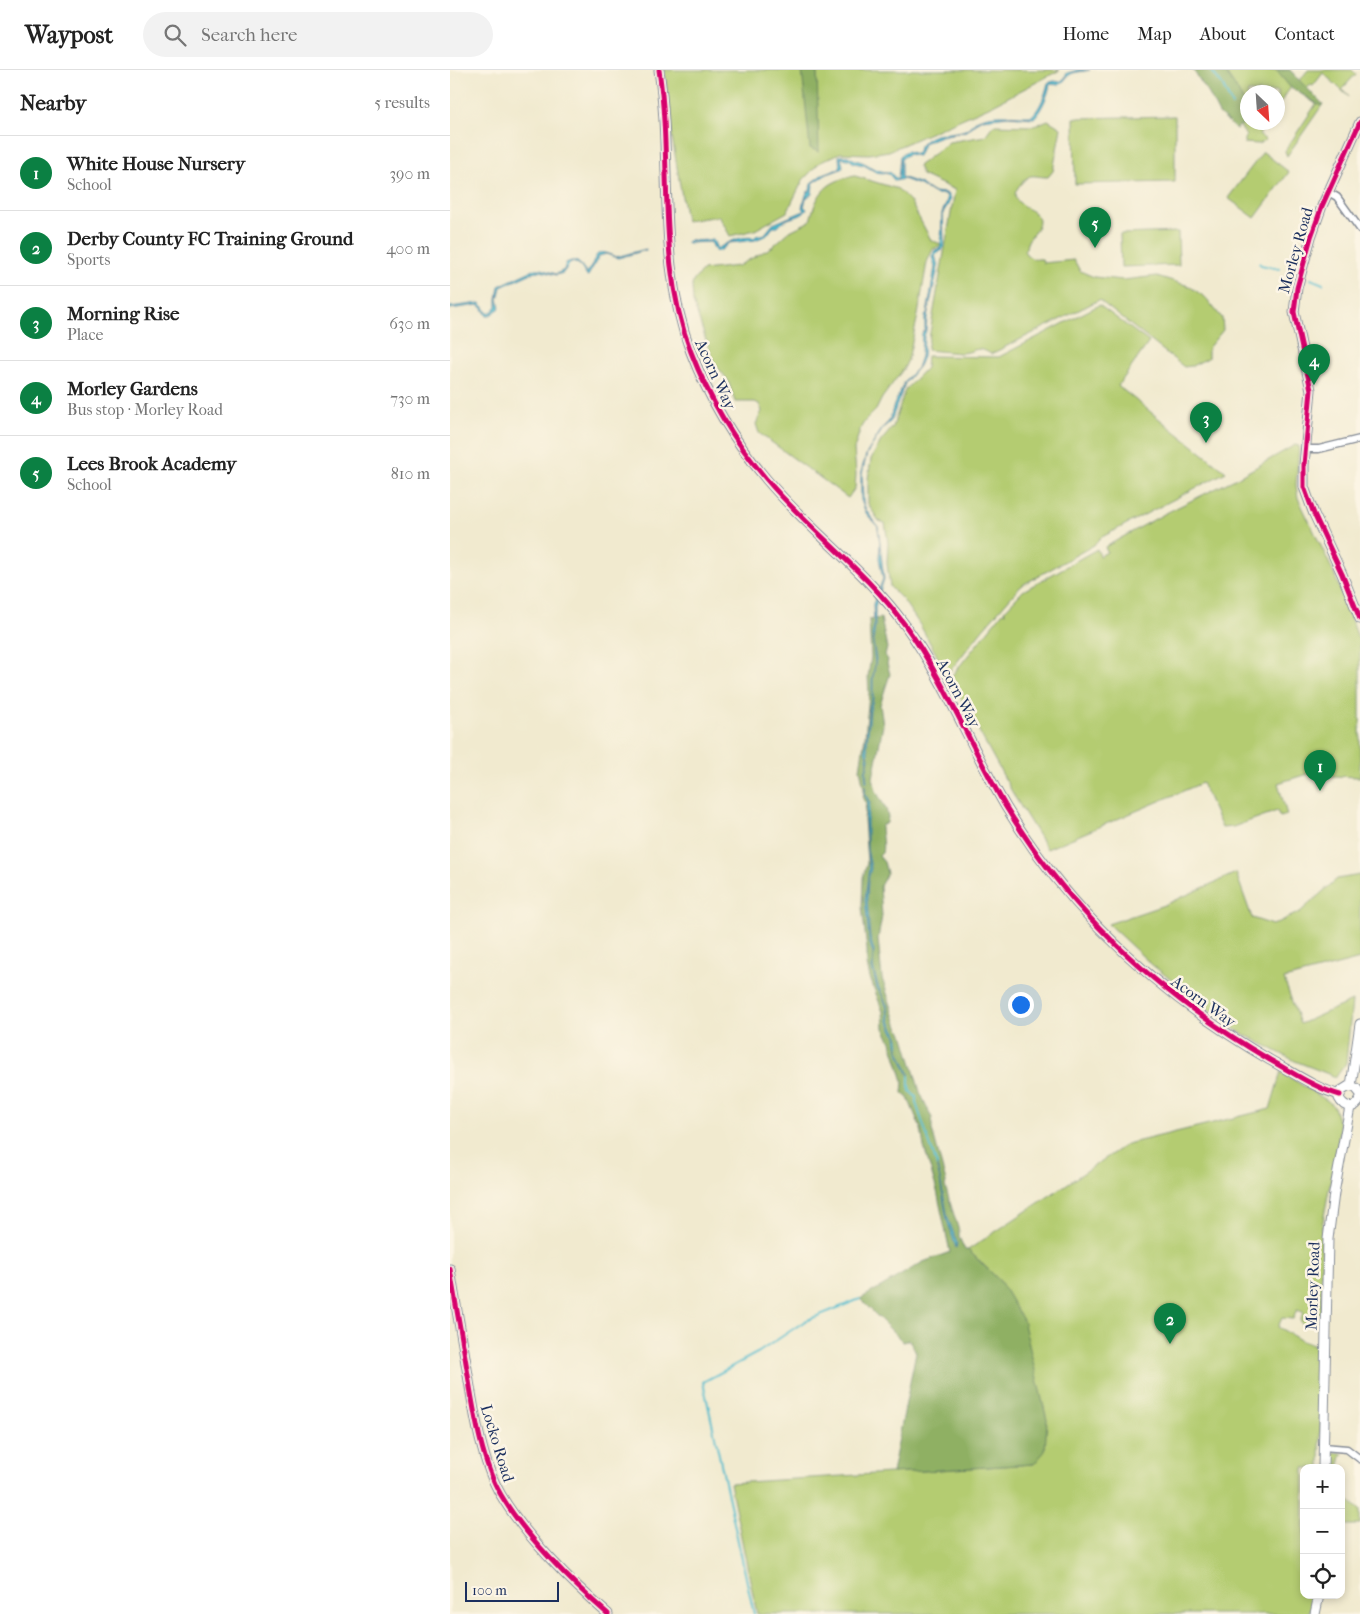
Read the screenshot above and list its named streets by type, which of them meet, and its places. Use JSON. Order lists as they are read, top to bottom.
{
  "streets": {
    "street": ["Morley Road", "Acorn Way", "Locko Road"]
  },
  "scale_bar": "100 m",
  "north": "bottom right",
  "page": {
    "header": "Waypost",
    "search": "Search here",
    "nav": [
      "Home",
      "Map",
      "About",
      "Contact"
    ],
    "heading": ["Nearby", "5 results"],
    "list": [
      {
        "mark": "1",
        "name": "White House Nursery",
        "note": "School",
        "value": "390 m"
      },
      {
        "mark": "2",
        "name": "Derby County FC Training Ground",
        "note": "Sports",
        "value": "400 m"
      },
      {
        "mark": "3",
        "name": "Morning Rise",
        "note": "Place",
        "value": "630 m"
      },
      {
        "mark": "4",
        "name": "Morley Gardens",
        "note": "Bus stop · Morley Road",
        "value": "730 m"
      },
      {
        "mark": "5",
        "name": "Lees Brook Academy",
        "note": "School",
        "value": "810 m"
      }
    ],
    "pins": [
      "5",
      "4",
      "3",
      "1",
      "2"
    ],
    "map_buttons": ["+", "−"],
    "scale": "100 m"
  }
}
